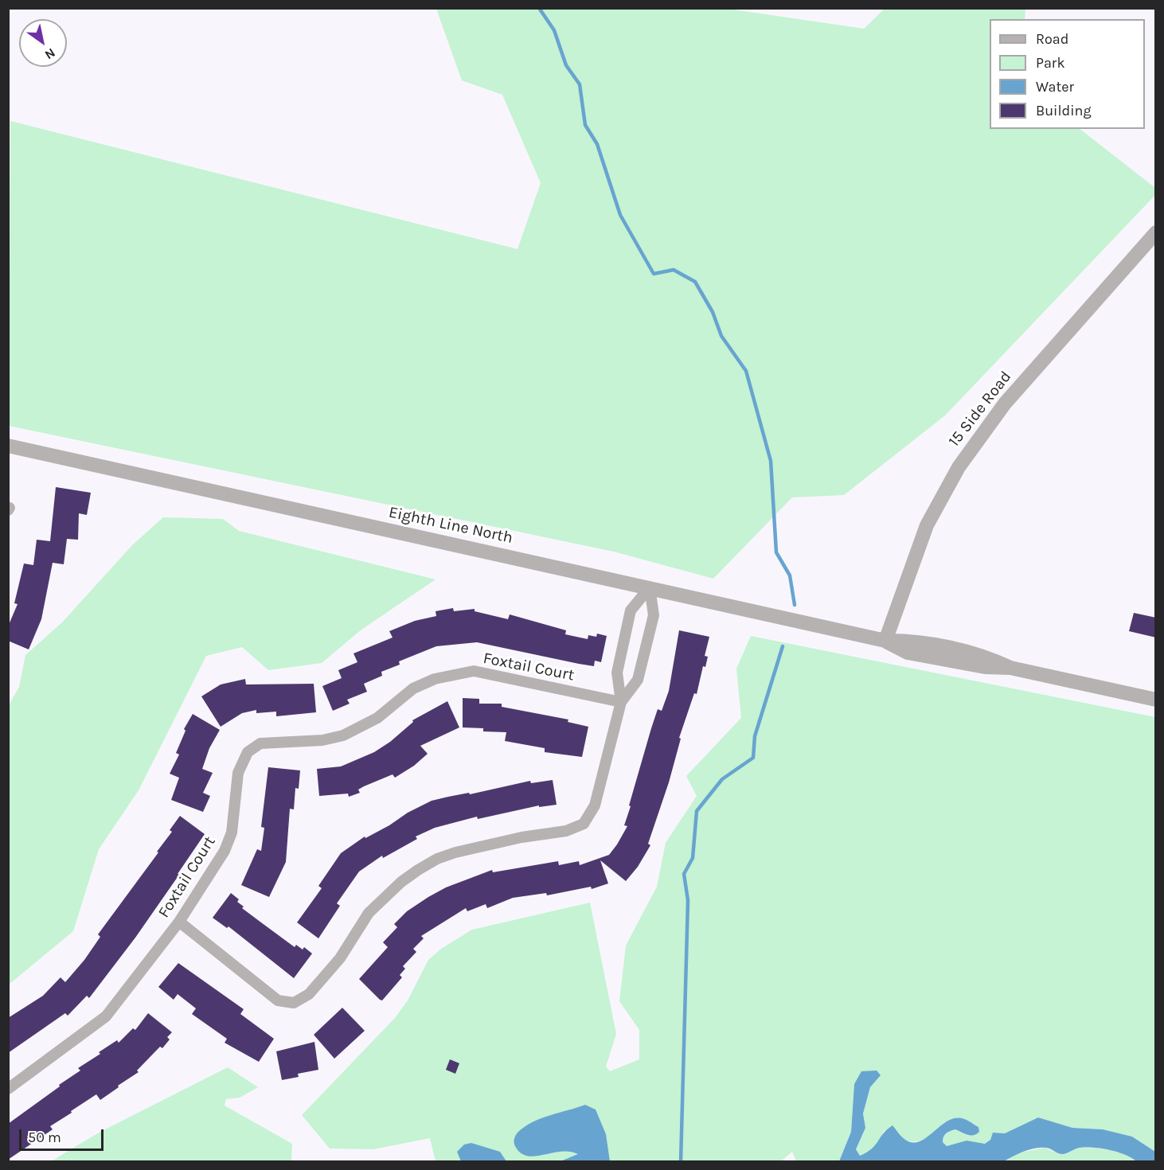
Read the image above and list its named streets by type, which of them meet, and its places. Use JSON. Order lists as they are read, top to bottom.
{
  "streets": {
    "street": ["15 Side Road", "Eighth Line North", "Foxtail Court"]
  },
  "crossings": [
    ["15 Side Road", "Eighth Line North"]
  ],
  "legend": [
    "Road",
    "Park",
    "Water",
    "Building"
  ],
  "scale_bar": "50 m",
  "north": "bottom right"
}
